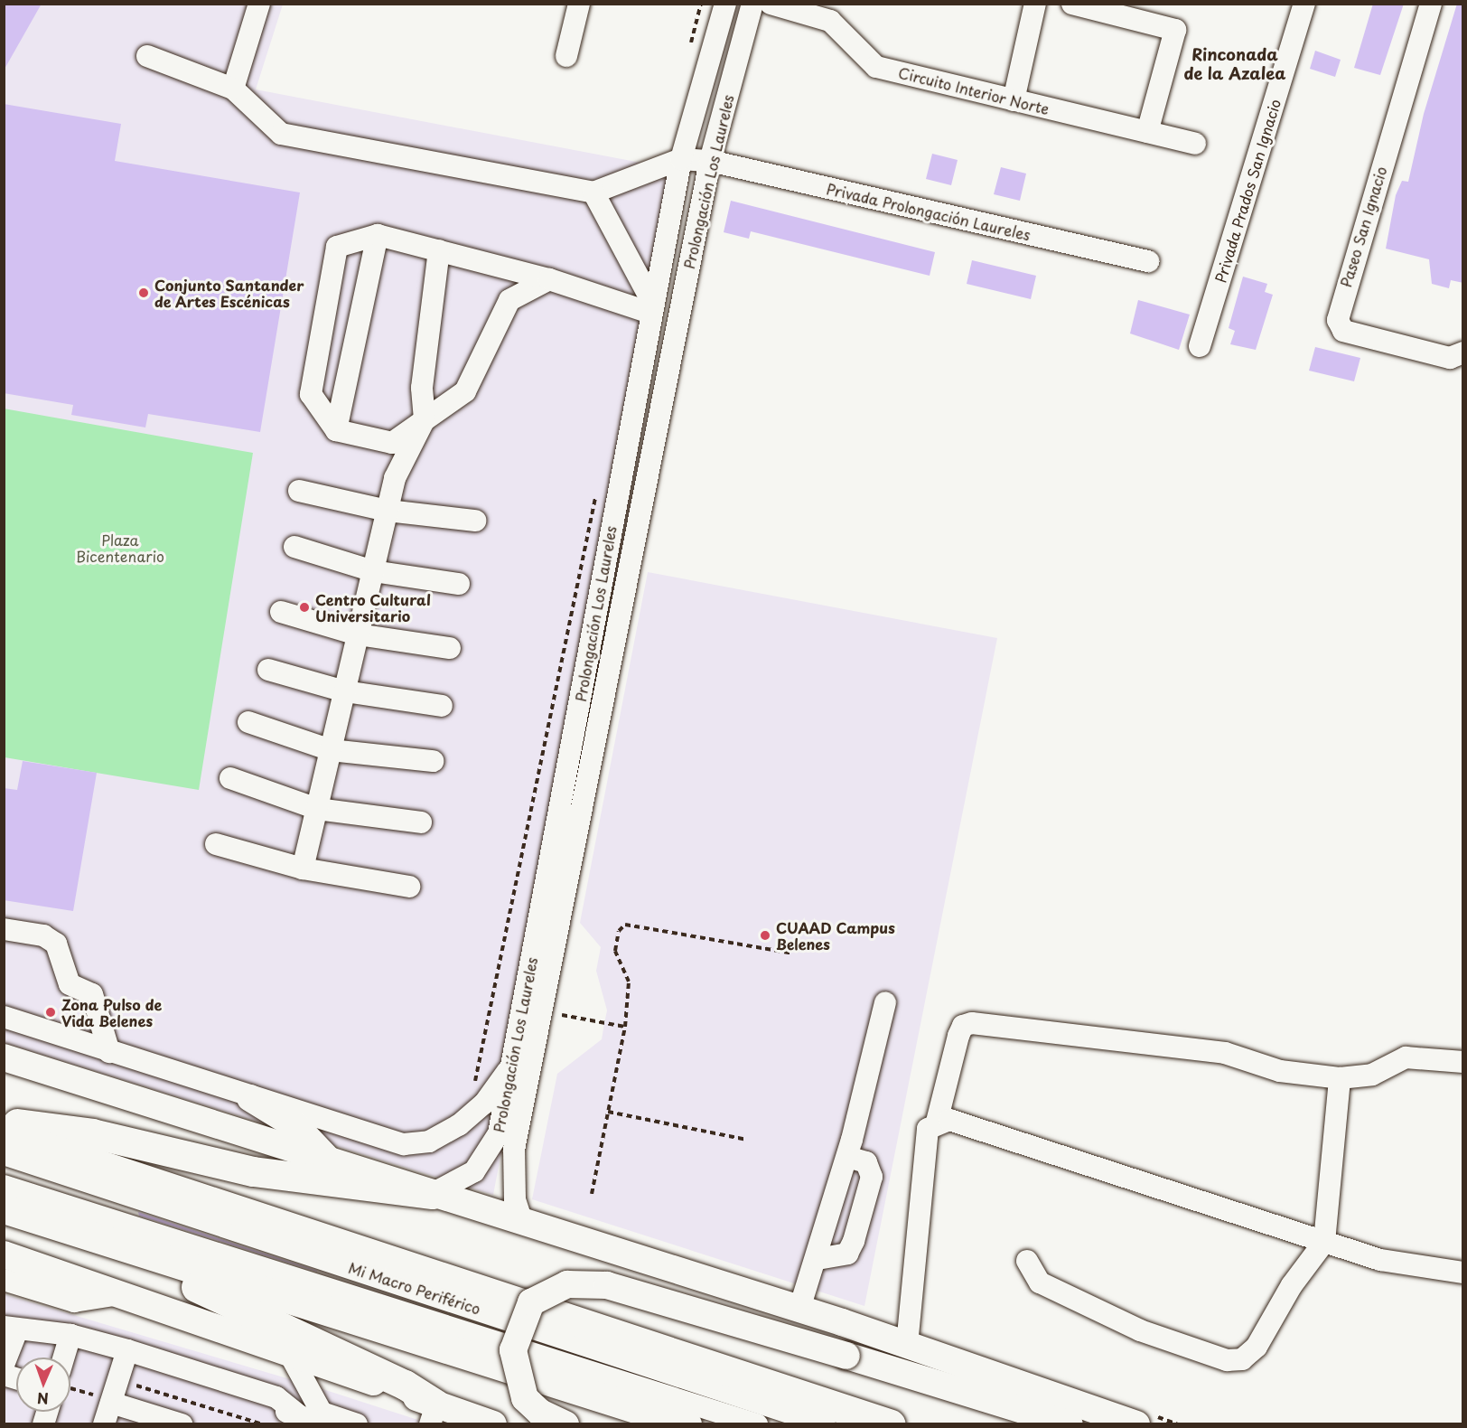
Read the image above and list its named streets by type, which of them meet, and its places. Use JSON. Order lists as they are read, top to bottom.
{
  "streets": {
    "street": [
      "Circuito Interior Norte",
      "Prolongación Los Laureles",
      "Privada Prados San Ignacio",
      "Privada Prolongación Laureles",
      "Paseo San Ignacio",
      "Mi Macro Periférico"
    ]
  },
  "crossings": [
    ["Prolongación Los Laureles", "Privada Prolongación Laureles"]
  ],
  "districts": ["Rinconada de la Azalea"],
  "parks": ["Plaza Bicentenario"],
  "places": [
    "Conjunto Santander de Artes Escénicas",
    "Centro Cultural Universitario",
    "CUAAD Campus Belenes",
    "Zona Pulso de Vida Belenes"
  ],
  "north": "bottom"
}
